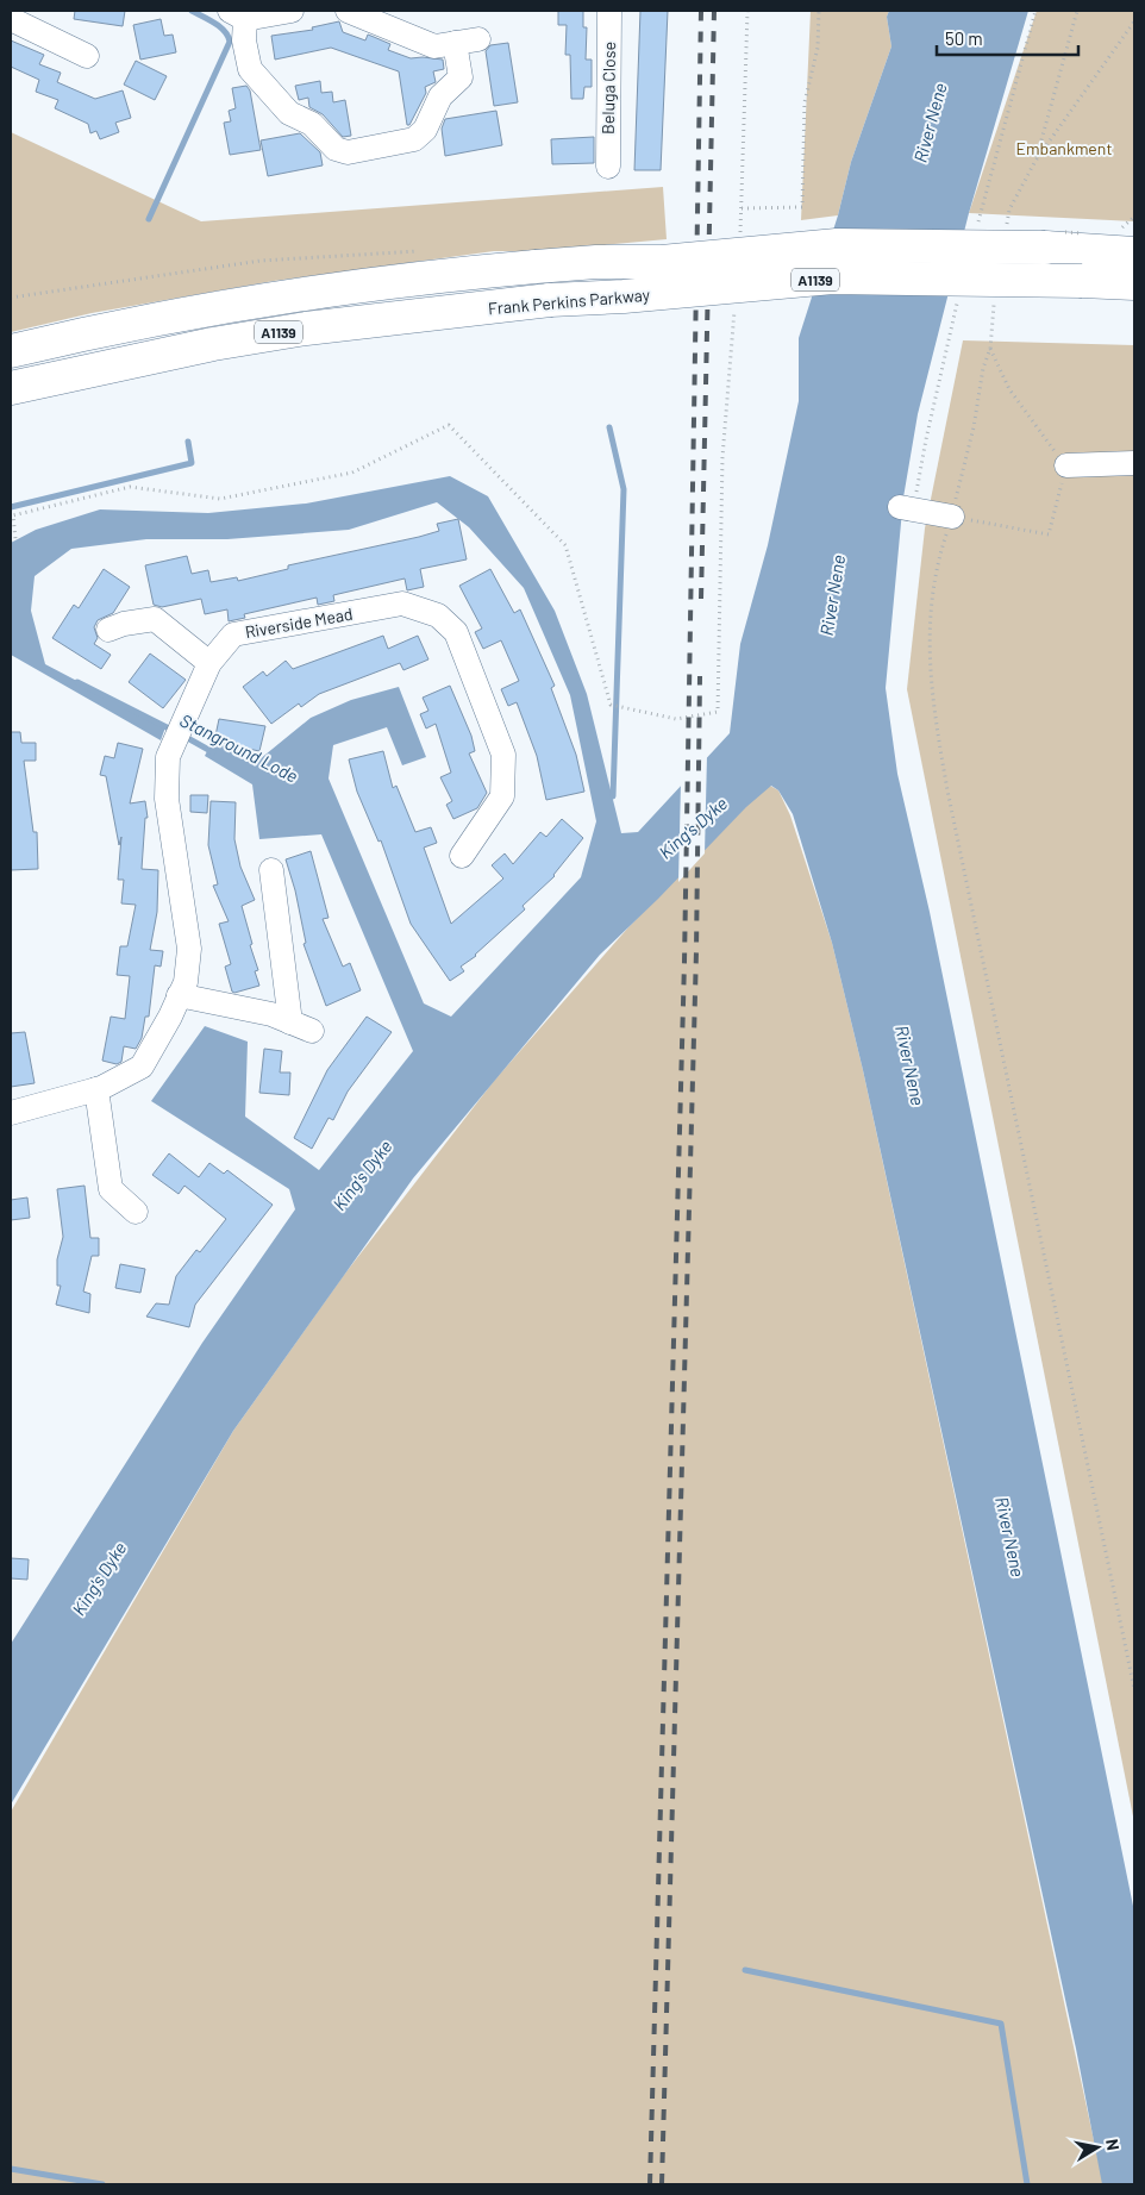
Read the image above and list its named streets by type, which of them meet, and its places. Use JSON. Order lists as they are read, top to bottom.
{
  "streets": {
    "highway": ["A1139", "Frank Perkins Parkway"],
    "street": ["Beluga Close", "Riverside Mead"]
  },
  "water": ["River Nene", "Stanground Lode", "King's Dyke"],
  "parks": ["Embankment"],
  "scale_bar": "50 m",
  "north": "right"
}
